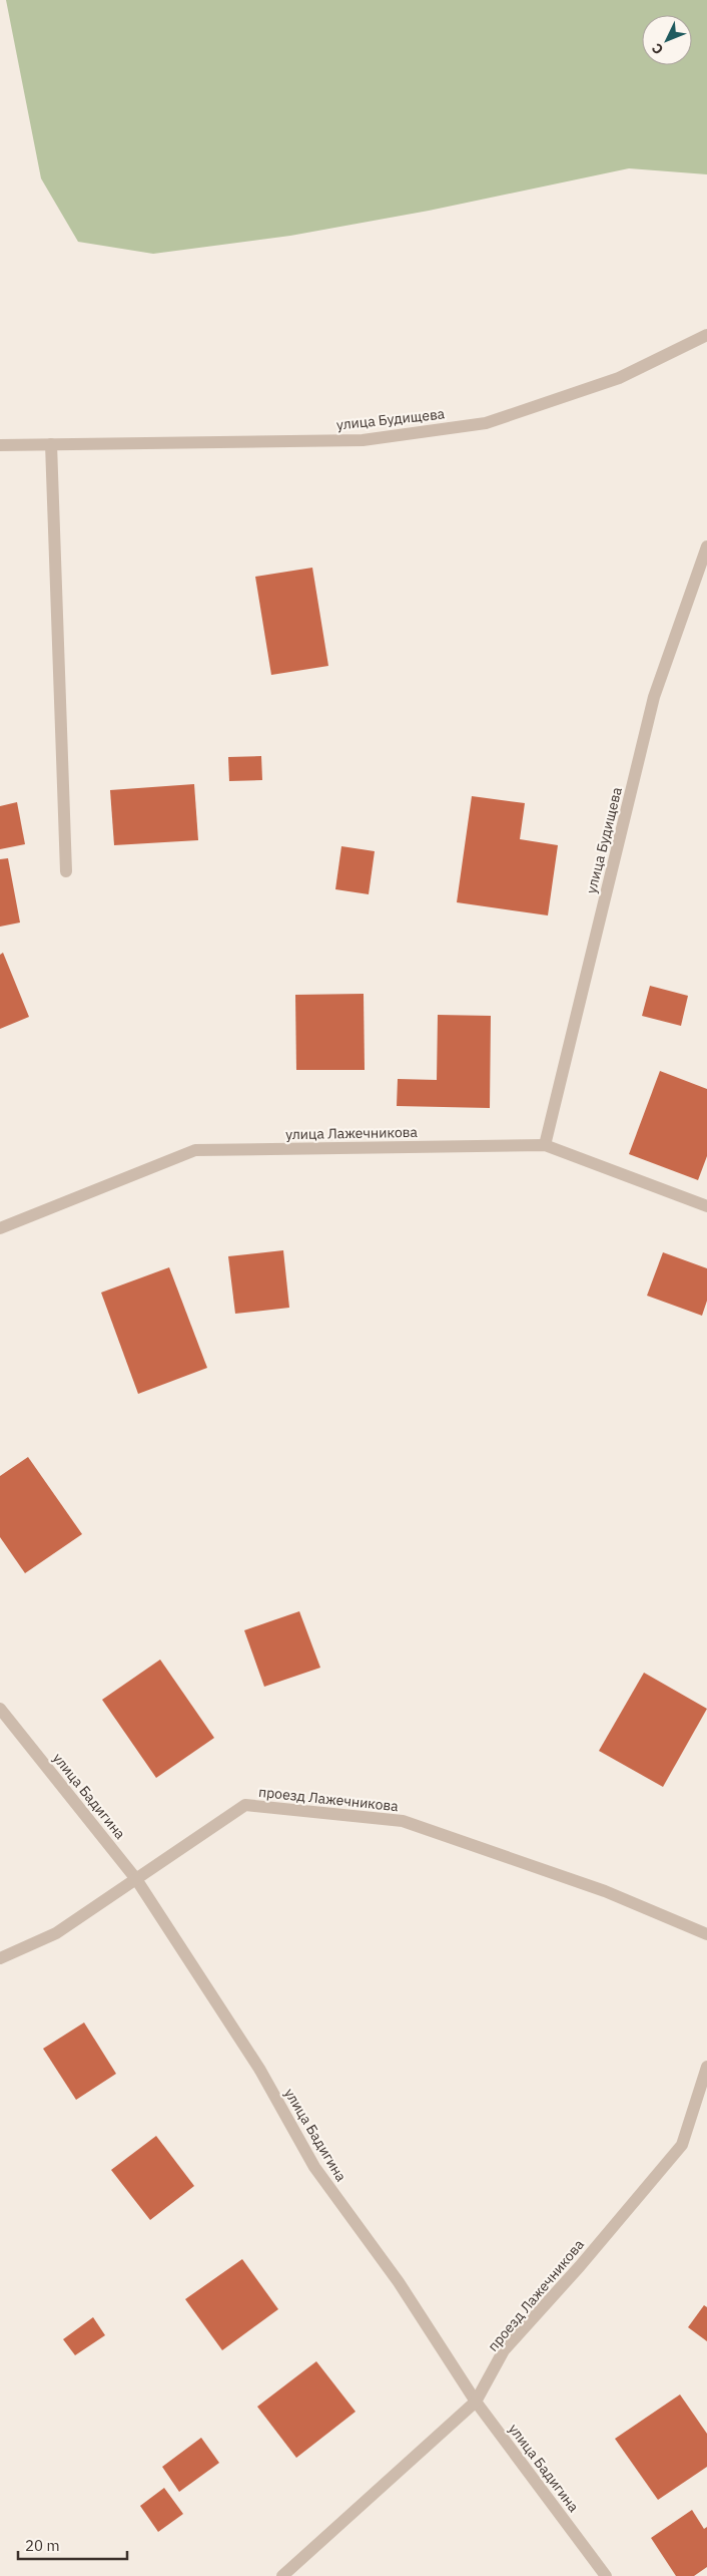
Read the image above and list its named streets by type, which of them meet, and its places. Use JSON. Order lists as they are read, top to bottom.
{
  "streets": {
    "street": [
      "улица Будищева",
      "улица Лажечникова",
      "улица Бадигина",
      "проезд Лажечникова"
    ]
  },
  "crossings": [
    ["улица Будищева", "улица Лажечникова"],
    ["улица Бадигина", "проезд Лажечникова"]
  ],
  "scale_bar": "20 m",
  "north": "bottom left"
}
